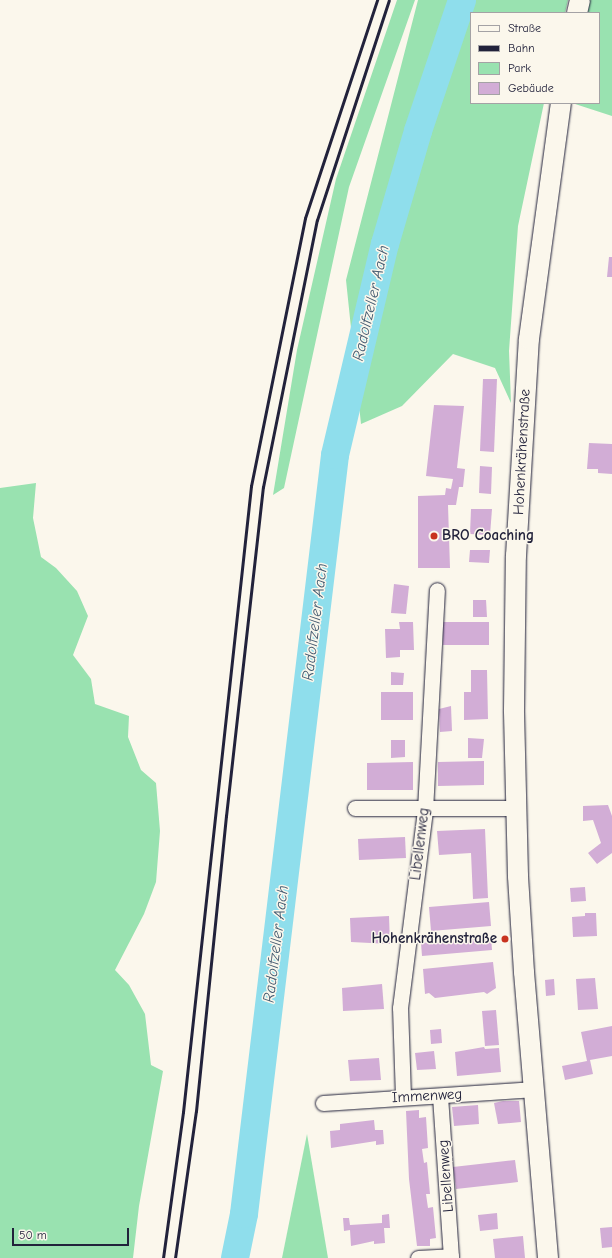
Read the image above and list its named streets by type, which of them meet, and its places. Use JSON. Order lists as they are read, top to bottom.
{
  "streets": {
    "main road": ["Hohenkrähenstraße"],
    "street": ["Libellenweg", "Immenweg"]
  },
  "crossings": [
    ["Hohenkrähenstraße", "Immenweg"],
    ["Libellenweg", "Immenweg"]
  ],
  "water": ["Radolfzeller Aach"],
  "places": ["BRO Coaching", "Hohenkrähenstraße"],
  "legend": [
    "Straße",
    "Bahn",
    "Park",
    "Gebäude"
  ],
  "scale_bar": "50 m"
}
